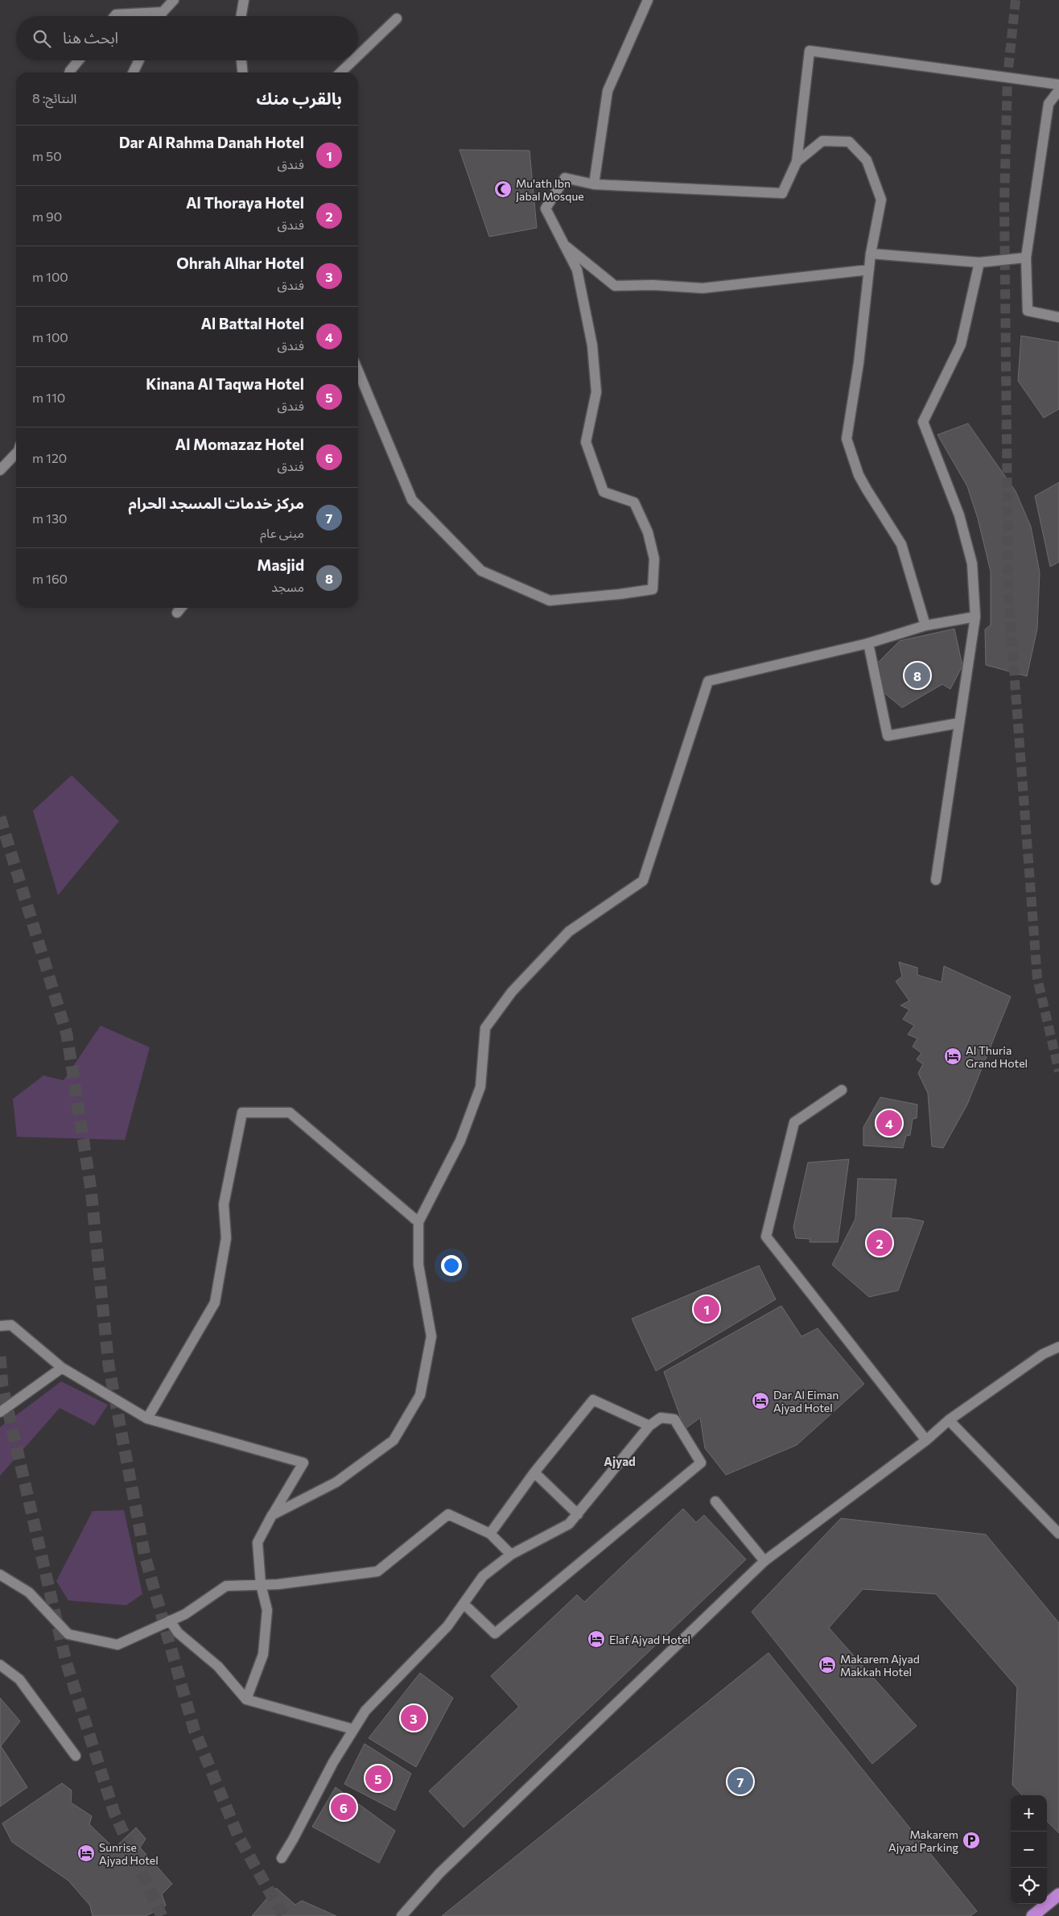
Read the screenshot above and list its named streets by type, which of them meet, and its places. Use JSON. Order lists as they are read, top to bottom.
{
  "districts": ["Ajyad"],
  "places": {
    "mosque": ["Mu'ath Ibn Jabal Mosque"],
    "hotel": [
      "Al Thuria Grand Hotel",
      "Dar Al Eiman Ajyad Hotel",
      "Elaf Ajyad Hotel",
      "Makarem Ajyad Makkah Hotel",
      "Sunrise Ajyad Hotel"
    ],
    "parking": ["Makarem Ajyad Parking"]
  },
  "page": {
    "search": "ابحث هنا",
    "heading": ["بالقرب منك", "النتائج: 8"],
    "list": [
      {
        "mark": "1",
        "name": "Dar Al Rahma Danah Hotel",
        "note": "فندق",
        "value": "50 m"
      },
      {
        "mark": "2",
        "name": "Al Thoraya Hotel",
        "note": "فندق",
        "value": "90 m"
      },
      {
        "mark": "3",
        "name": "Ohrah Alhar Hotel",
        "note": "فندق",
        "value": "100 m"
      },
      {
        "mark": "4",
        "name": "Al Battal Hotel",
        "note": "فندق",
        "value": "100 m"
      },
      {
        "mark": "5",
        "name": "Kinana Al Taqwa Hotel",
        "note": "فندق",
        "value": "110 m"
      },
      {
        "mark": "6",
        "name": "Al Momazaz Hotel",
        "note": "فندق",
        "value": "120 m"
      },
      {
        "mark": "7",
        "name": "مركز خدمات المسجد الحرام",
        "note": "مبنى عام",
        "value": "130 m"
      },
      {
        "mark": "8",
        "name": "Masjid",
        "note": "مسجد",
        "value": "160 m"
      }
    ],
    "pins": [
      "8",
      "4",
      "2",
      "1",
      "3",
      "5",
      "7",
      "6"
    ],
    "map_buttons": ["+", "−"]
  }
}
